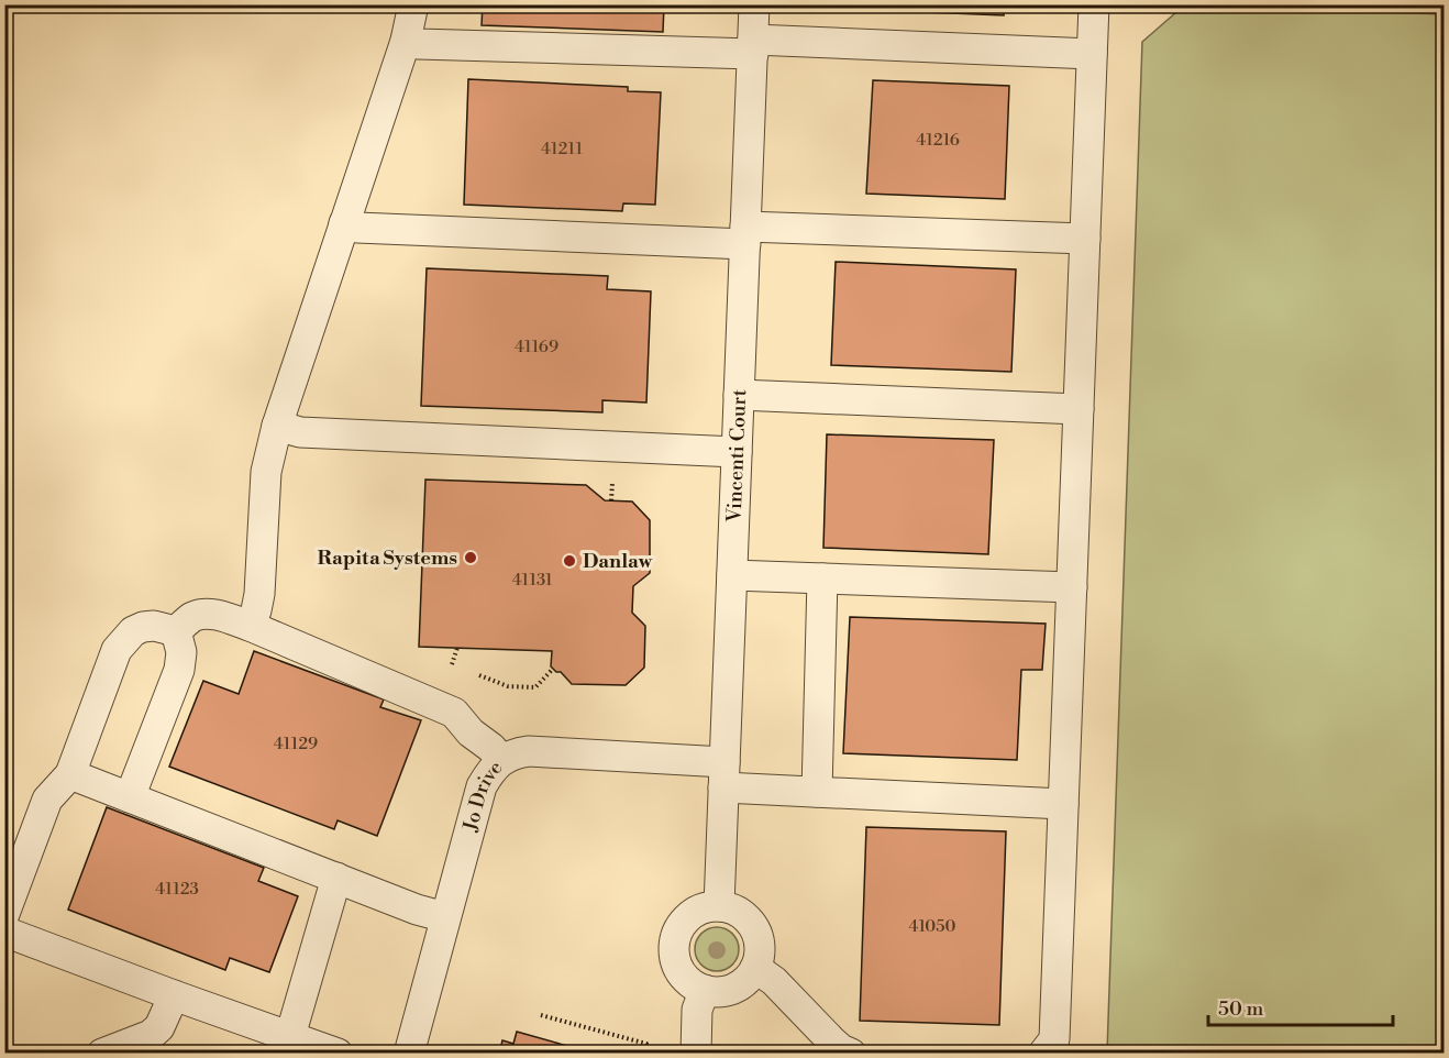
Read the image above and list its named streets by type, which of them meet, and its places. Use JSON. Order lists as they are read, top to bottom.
{
  "streets": {
    "street": ["Vincenti Court", "Jo Drive"]
  },
  "crossings": [
    ["Vincenti Court", "Jo Drive"]
  ],
  "places": ["Rapita Systems", "Danlaw"],
  "house_numbers": [
    "41216",
    "41211",
    "41169",
    "41131",
    "41129",
    "41123",
    "41050"
  ],
  "scale_bar": "50 m"
}
